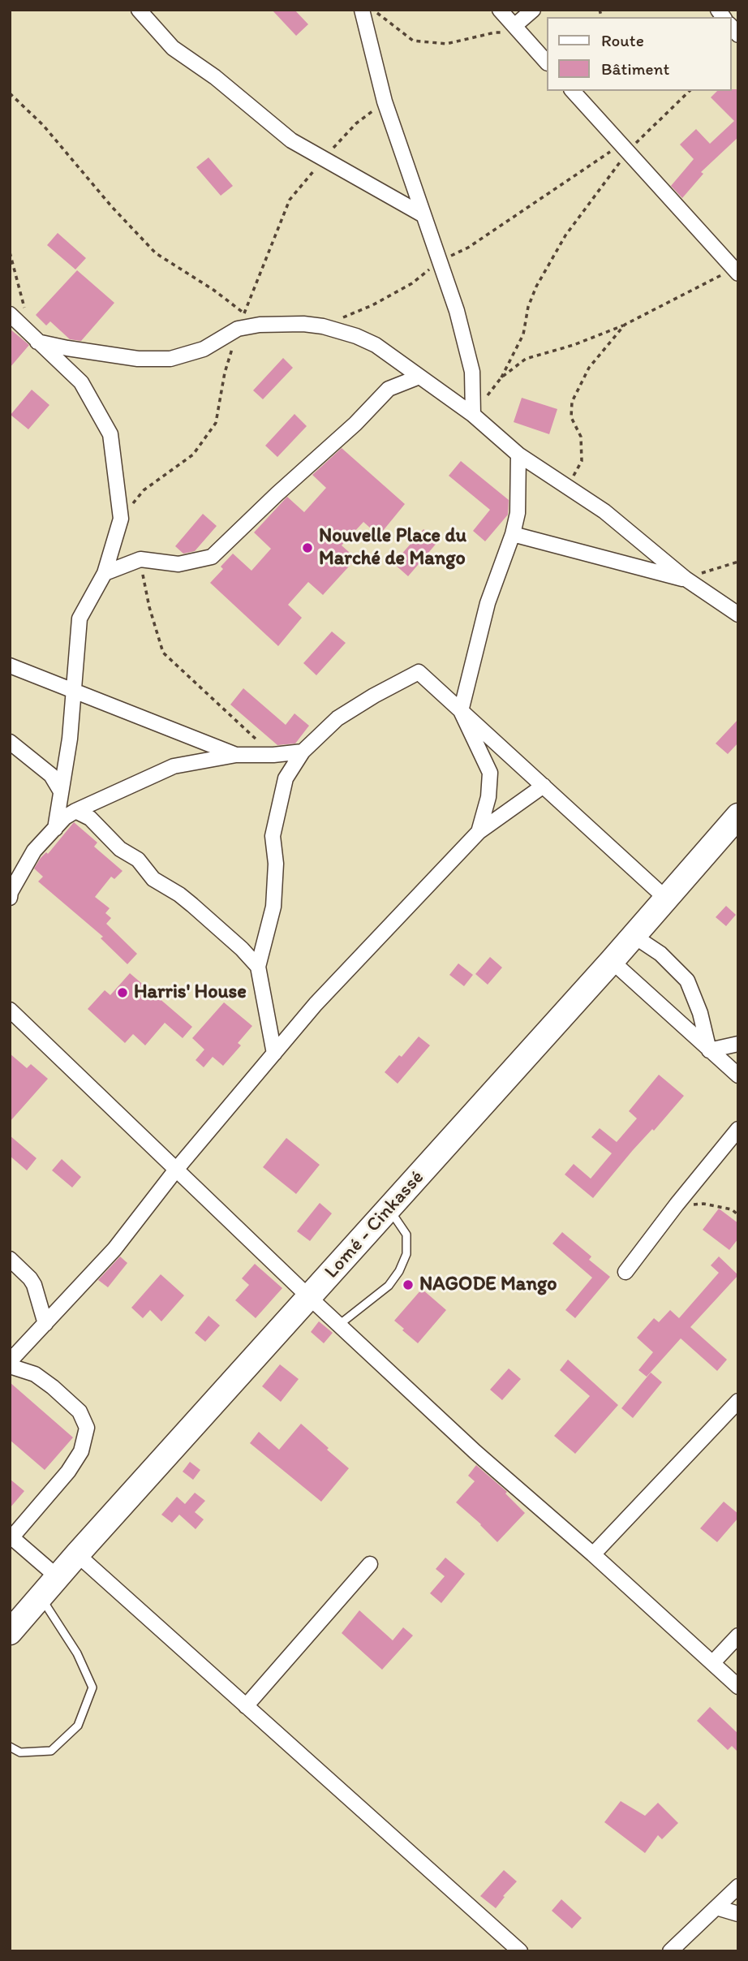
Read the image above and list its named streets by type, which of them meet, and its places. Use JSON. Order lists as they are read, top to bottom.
{
  "streets": {
    "highway": ["Lomé - Cinkassé"]
  },
  "places": ["Nouvelle Place du Marché de Mango", "Harris' House", "NAGODE Mango"],
  "legend": ["Route", "Bâtiment"]
}
